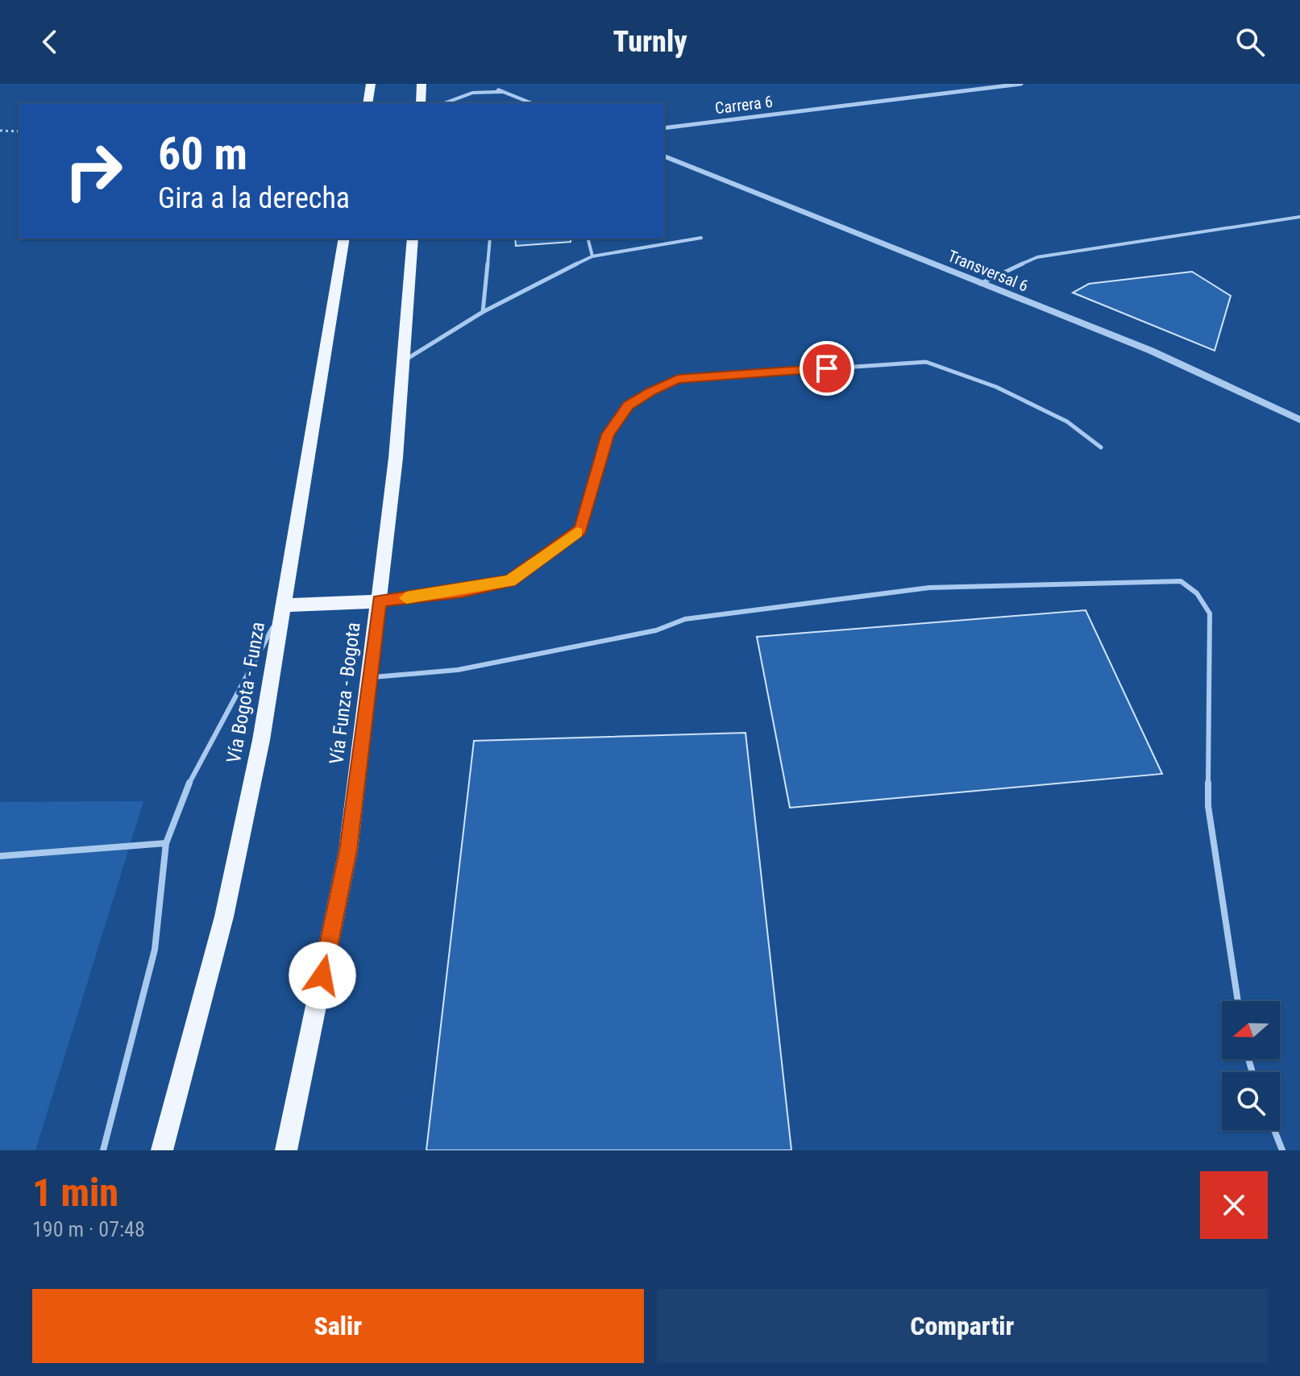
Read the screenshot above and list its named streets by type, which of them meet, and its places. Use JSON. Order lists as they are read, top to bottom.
{
  "streets": {
    "main road": ["Vía Bogota - Funza", "Vía Funza - Bogota"],
    "street": ["Carrera 6", "Transversal 6"]
  },
  "north": "left",
  "page": {
    "header": "Turnly",
    "turn": ["60 m", "Gira a la derecha"],
    "heading": ["1 min", "190 m · 07:48"],
    "buttons": ["Salir", "Compartir"]
  }
}
